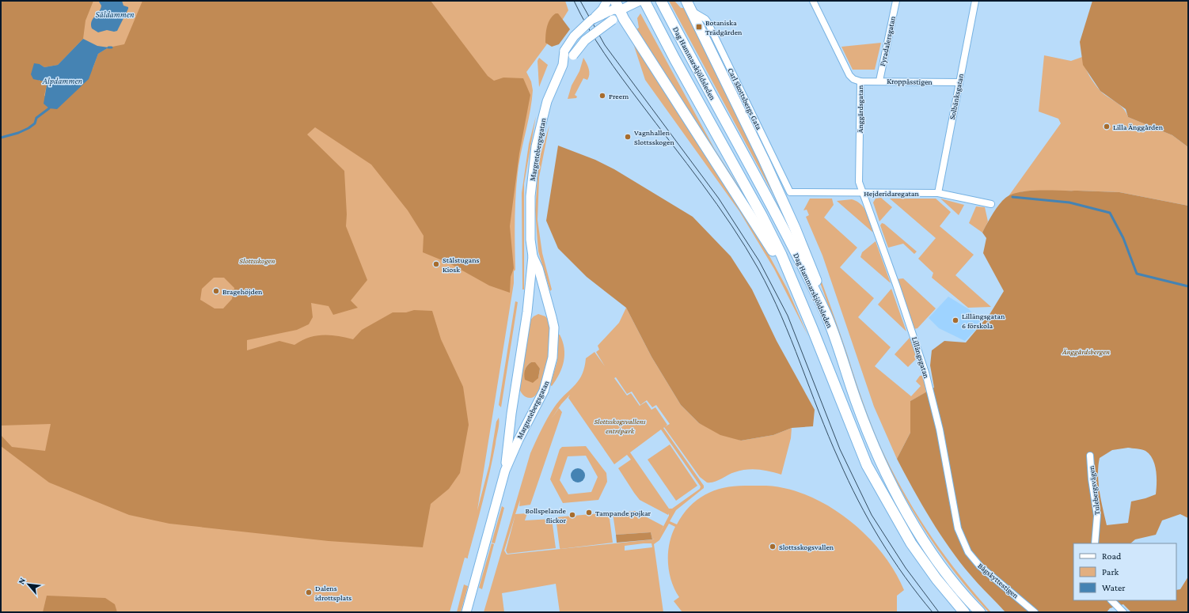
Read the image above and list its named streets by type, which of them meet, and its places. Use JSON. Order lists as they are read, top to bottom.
{
  "streets": {
    "main road": ["Dag Hammarskjöldsleden", "Margretebergsgatan"],
    "street": [
      "Fyradalersgatan",
      "Kroppåsstigen",
      "Solbänksgatan",
      "Carl Skottsbergs Gata",
      "Änggårdsgatan",
      "Hejderidaregatan",
      "Lillängsgatan",
      "Tulebergsvägen",
      "Bågskyttestigen"
    ]
  },
  "crossings": [
    ["Fyradalersgatan", "Kroppåsstigen"],
    ["Kroppåsstigen", "Solbänksgatan"],
    ["Kroppåsstigen", "Änggårdsgatan"],
    ["Solbänksgatan", "Hejderidaregatan"],
    ["Carl Skottsbergs Gata", "Hejderidaregatan"],
    ["Änggårdsgatan", "Hejderidaregatan"],
    ["Änggårdsgatan", "Lillängsgatan"],
    ["Hejderidaregatan", "Lillängsgatan"],
    ["Lillängsgatan", "Bågskyttestigen"]
  ],
  "water": ["Säldammen", "Alpdammen"],
  "parks": ["Slottsskogen", "Änggårdsbergen", "Slottsskogsvallens entrépark"],
  "places": {
    "transit": ["Botaniska Trädgården"],
    "other": [
      "Preem",
      "Lilla Änggården",
      "Vagnhallen Slottsskogen",
      "Stålstugans Kiosk",
      "Bragehöjden",
      "Lillängsgatan 6 förskola",
      "Tampande pojkar",
      "Bollspelande flickor",
      "Slottsskogsvallen",
      "Dalens idrottsplats"
    ]
  },
  "legend": ["Road", "Park", "Water"],
  "north": "top left"
}
